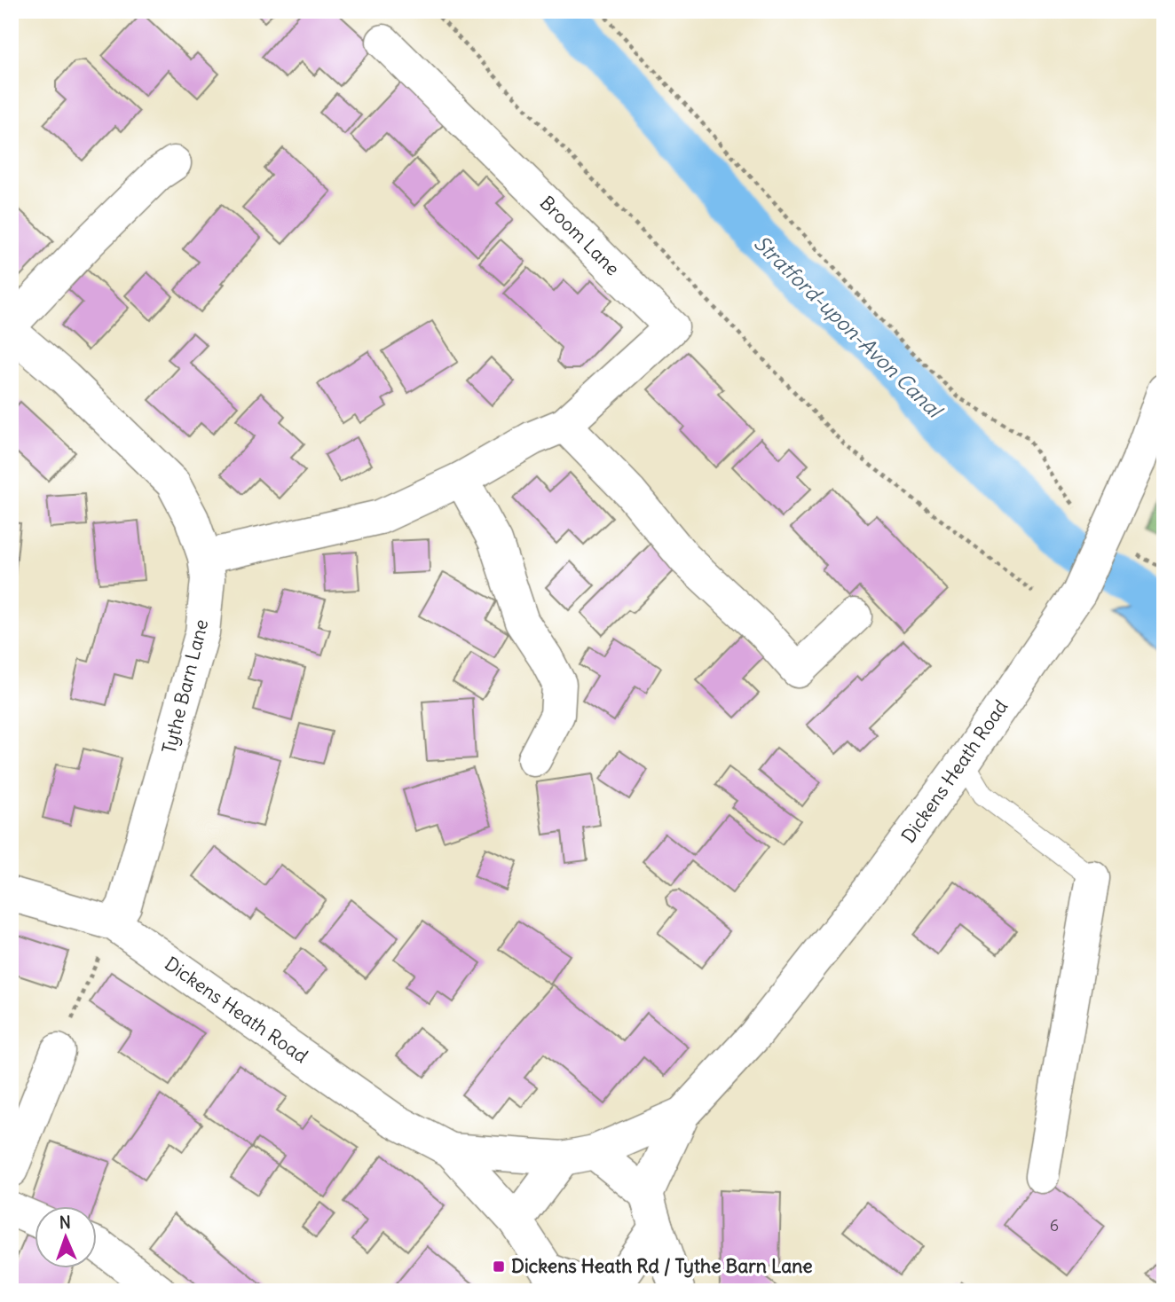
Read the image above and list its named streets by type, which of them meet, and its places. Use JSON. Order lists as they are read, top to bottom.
{
  "streets": {
    "street": ["Broom Lane", "Tythe Barn Lane", "Dickens Heath Road"]
  },
  "crossings": [
    ["Broom Lane", "Tythe Barn Lane"],
    ["Tythe Barn Lane", "Dickens Heath Road"]
  ],
  "water": ["Stratford-upon-Avon Canal"],
  "places": {
    "transit": ["Dickens Heath Rd / Tythe Barn Lane"]
  },
  "house_numbers": ["6"],
  "north": "top"
}
